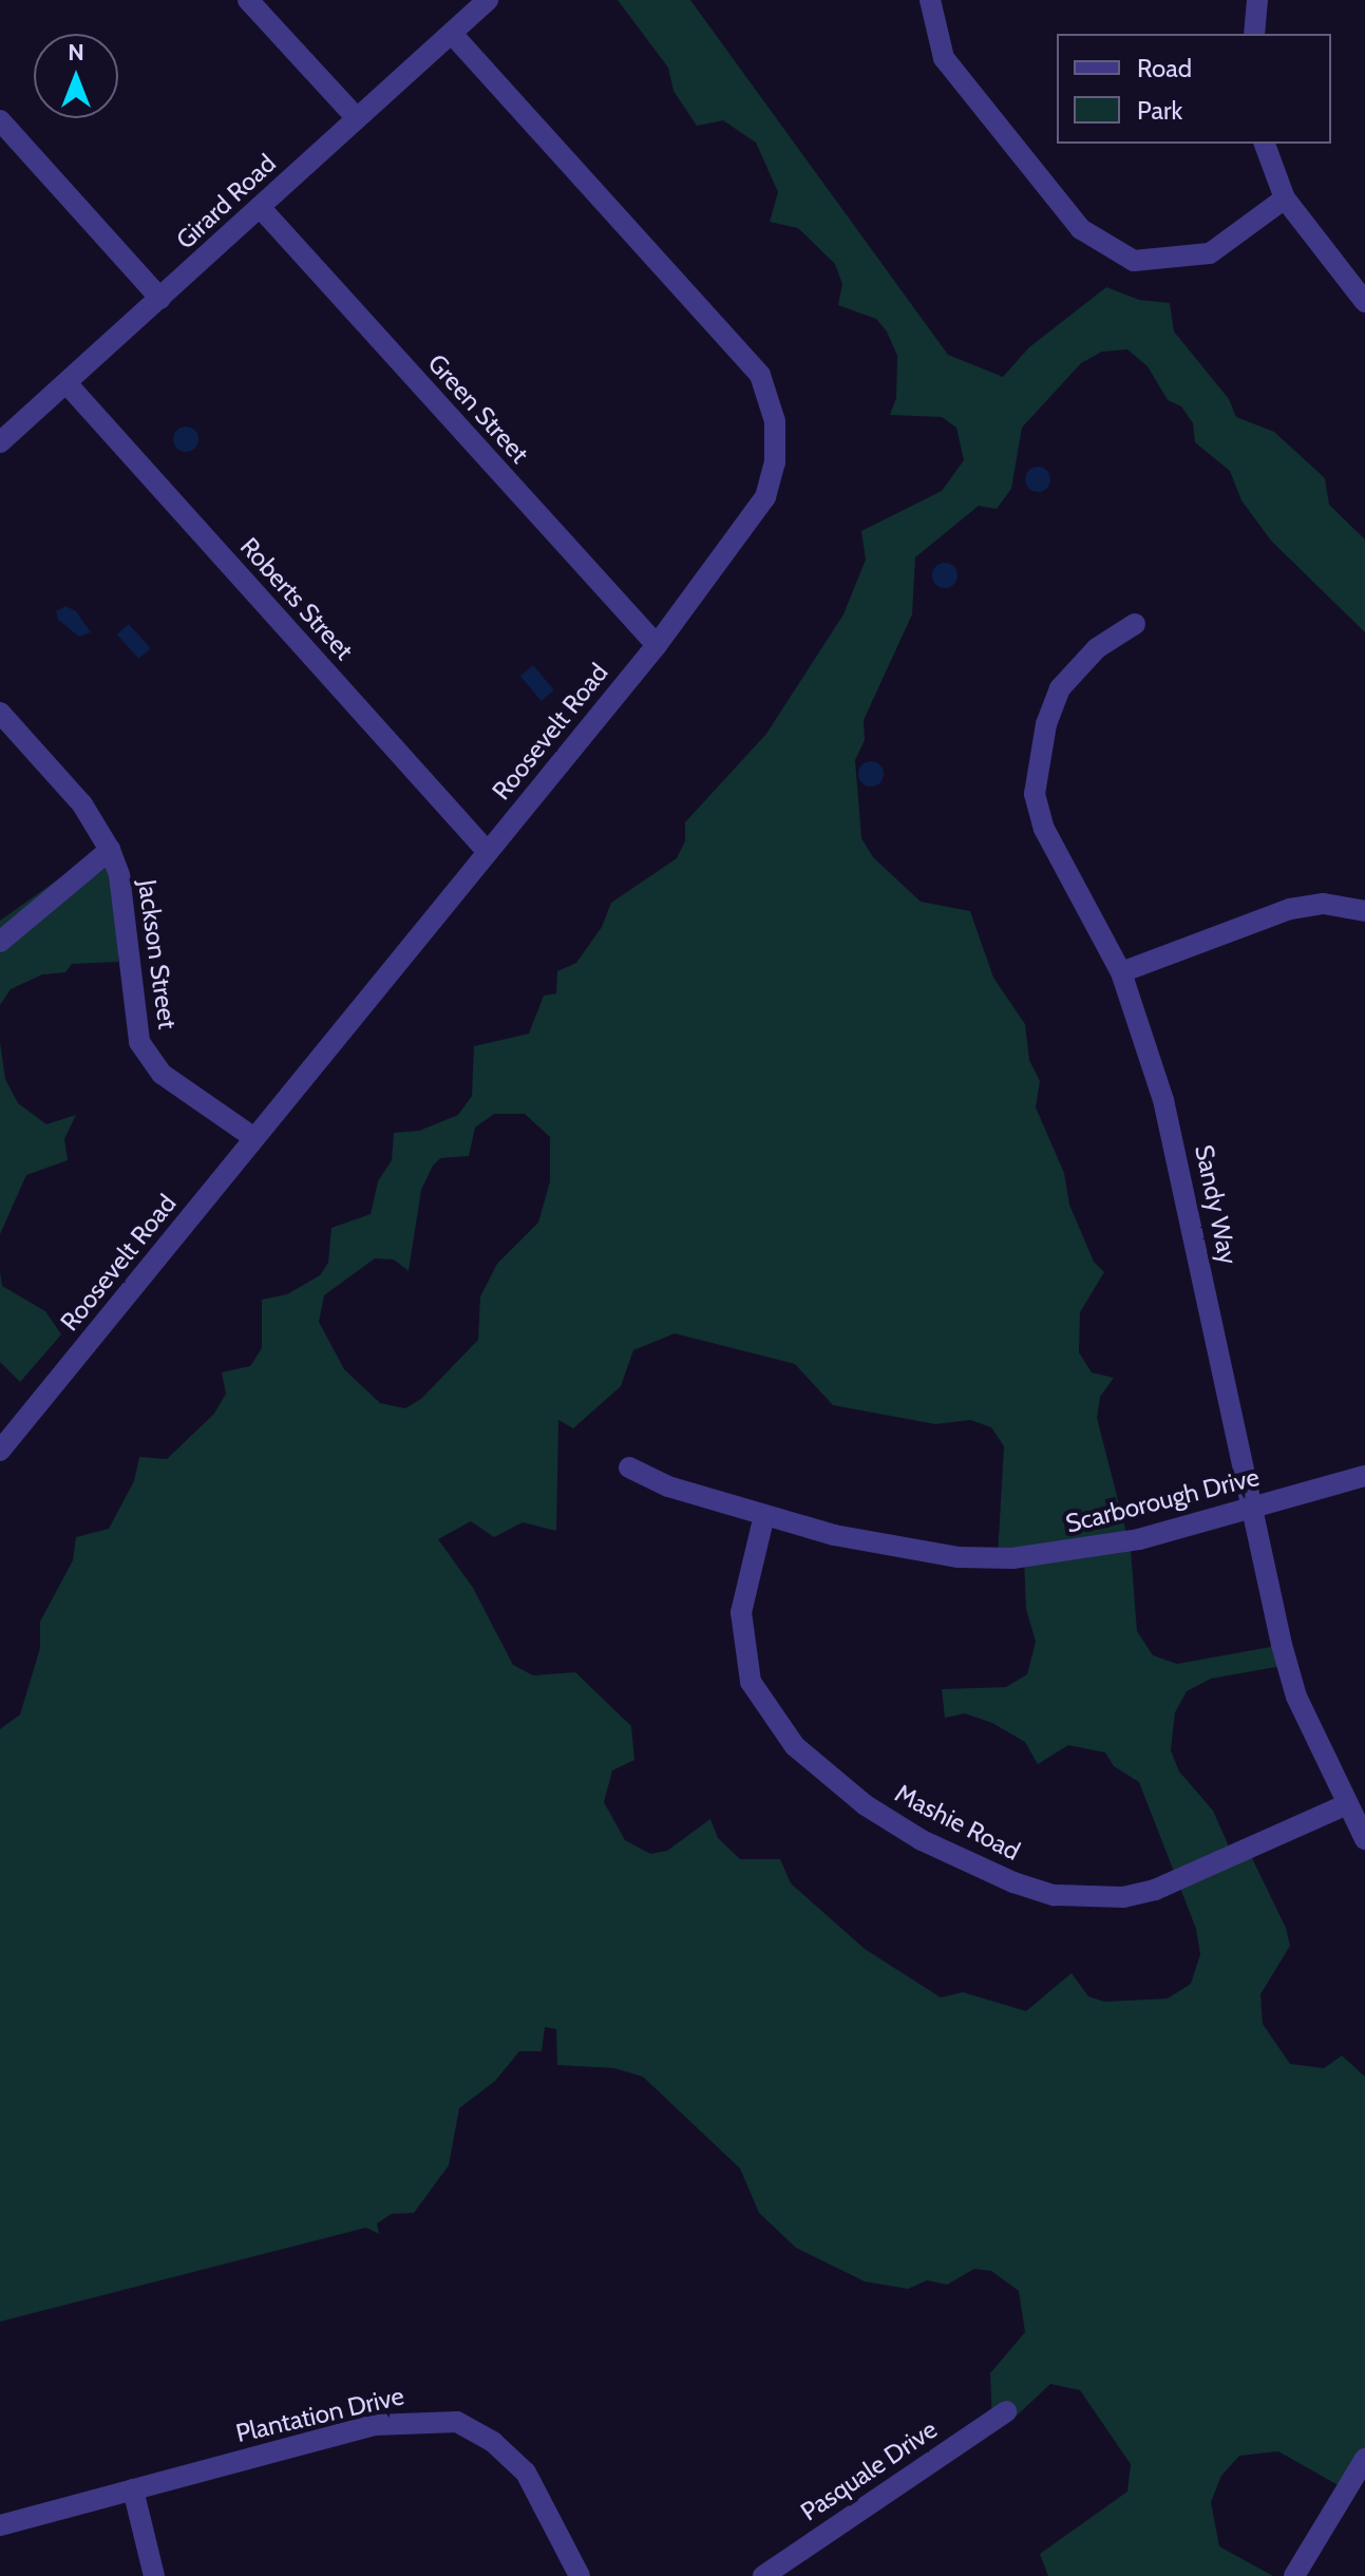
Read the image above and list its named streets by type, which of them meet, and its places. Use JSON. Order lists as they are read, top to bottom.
{
  "streets": {
    "street": [
      "Girard Road",
      "Green Street",
      "Roberts Street",
      "Roosevelt Road",
      "Jackson Street",
      "Sandy Way",
      "Scarborough Drive",
      "Mashie Road",
      "Plantation Drive",
      "Pasquale Drive"
    ]
  },
  "crossings": [
    ["Girard Road", "Green Street"],
    ["Girard Road", "Roberts Street"],
    ["Girard Road", "Roosevelt Road"],
    ["Green Street", "Roosevelt Road"],
    ["Roberts Street", "Roosevelt Road"],
    ["Roosevelt Road", "Jackson Street"],
    ["Sandy Way", "Scarborough Drive"],
    ["Sandy Way", "Mashie Road"],
    ["Scarborough Drive", "Mashie Road"]
  ],
  "legend": ["Road", "Park"],
  "north": "top"
}
